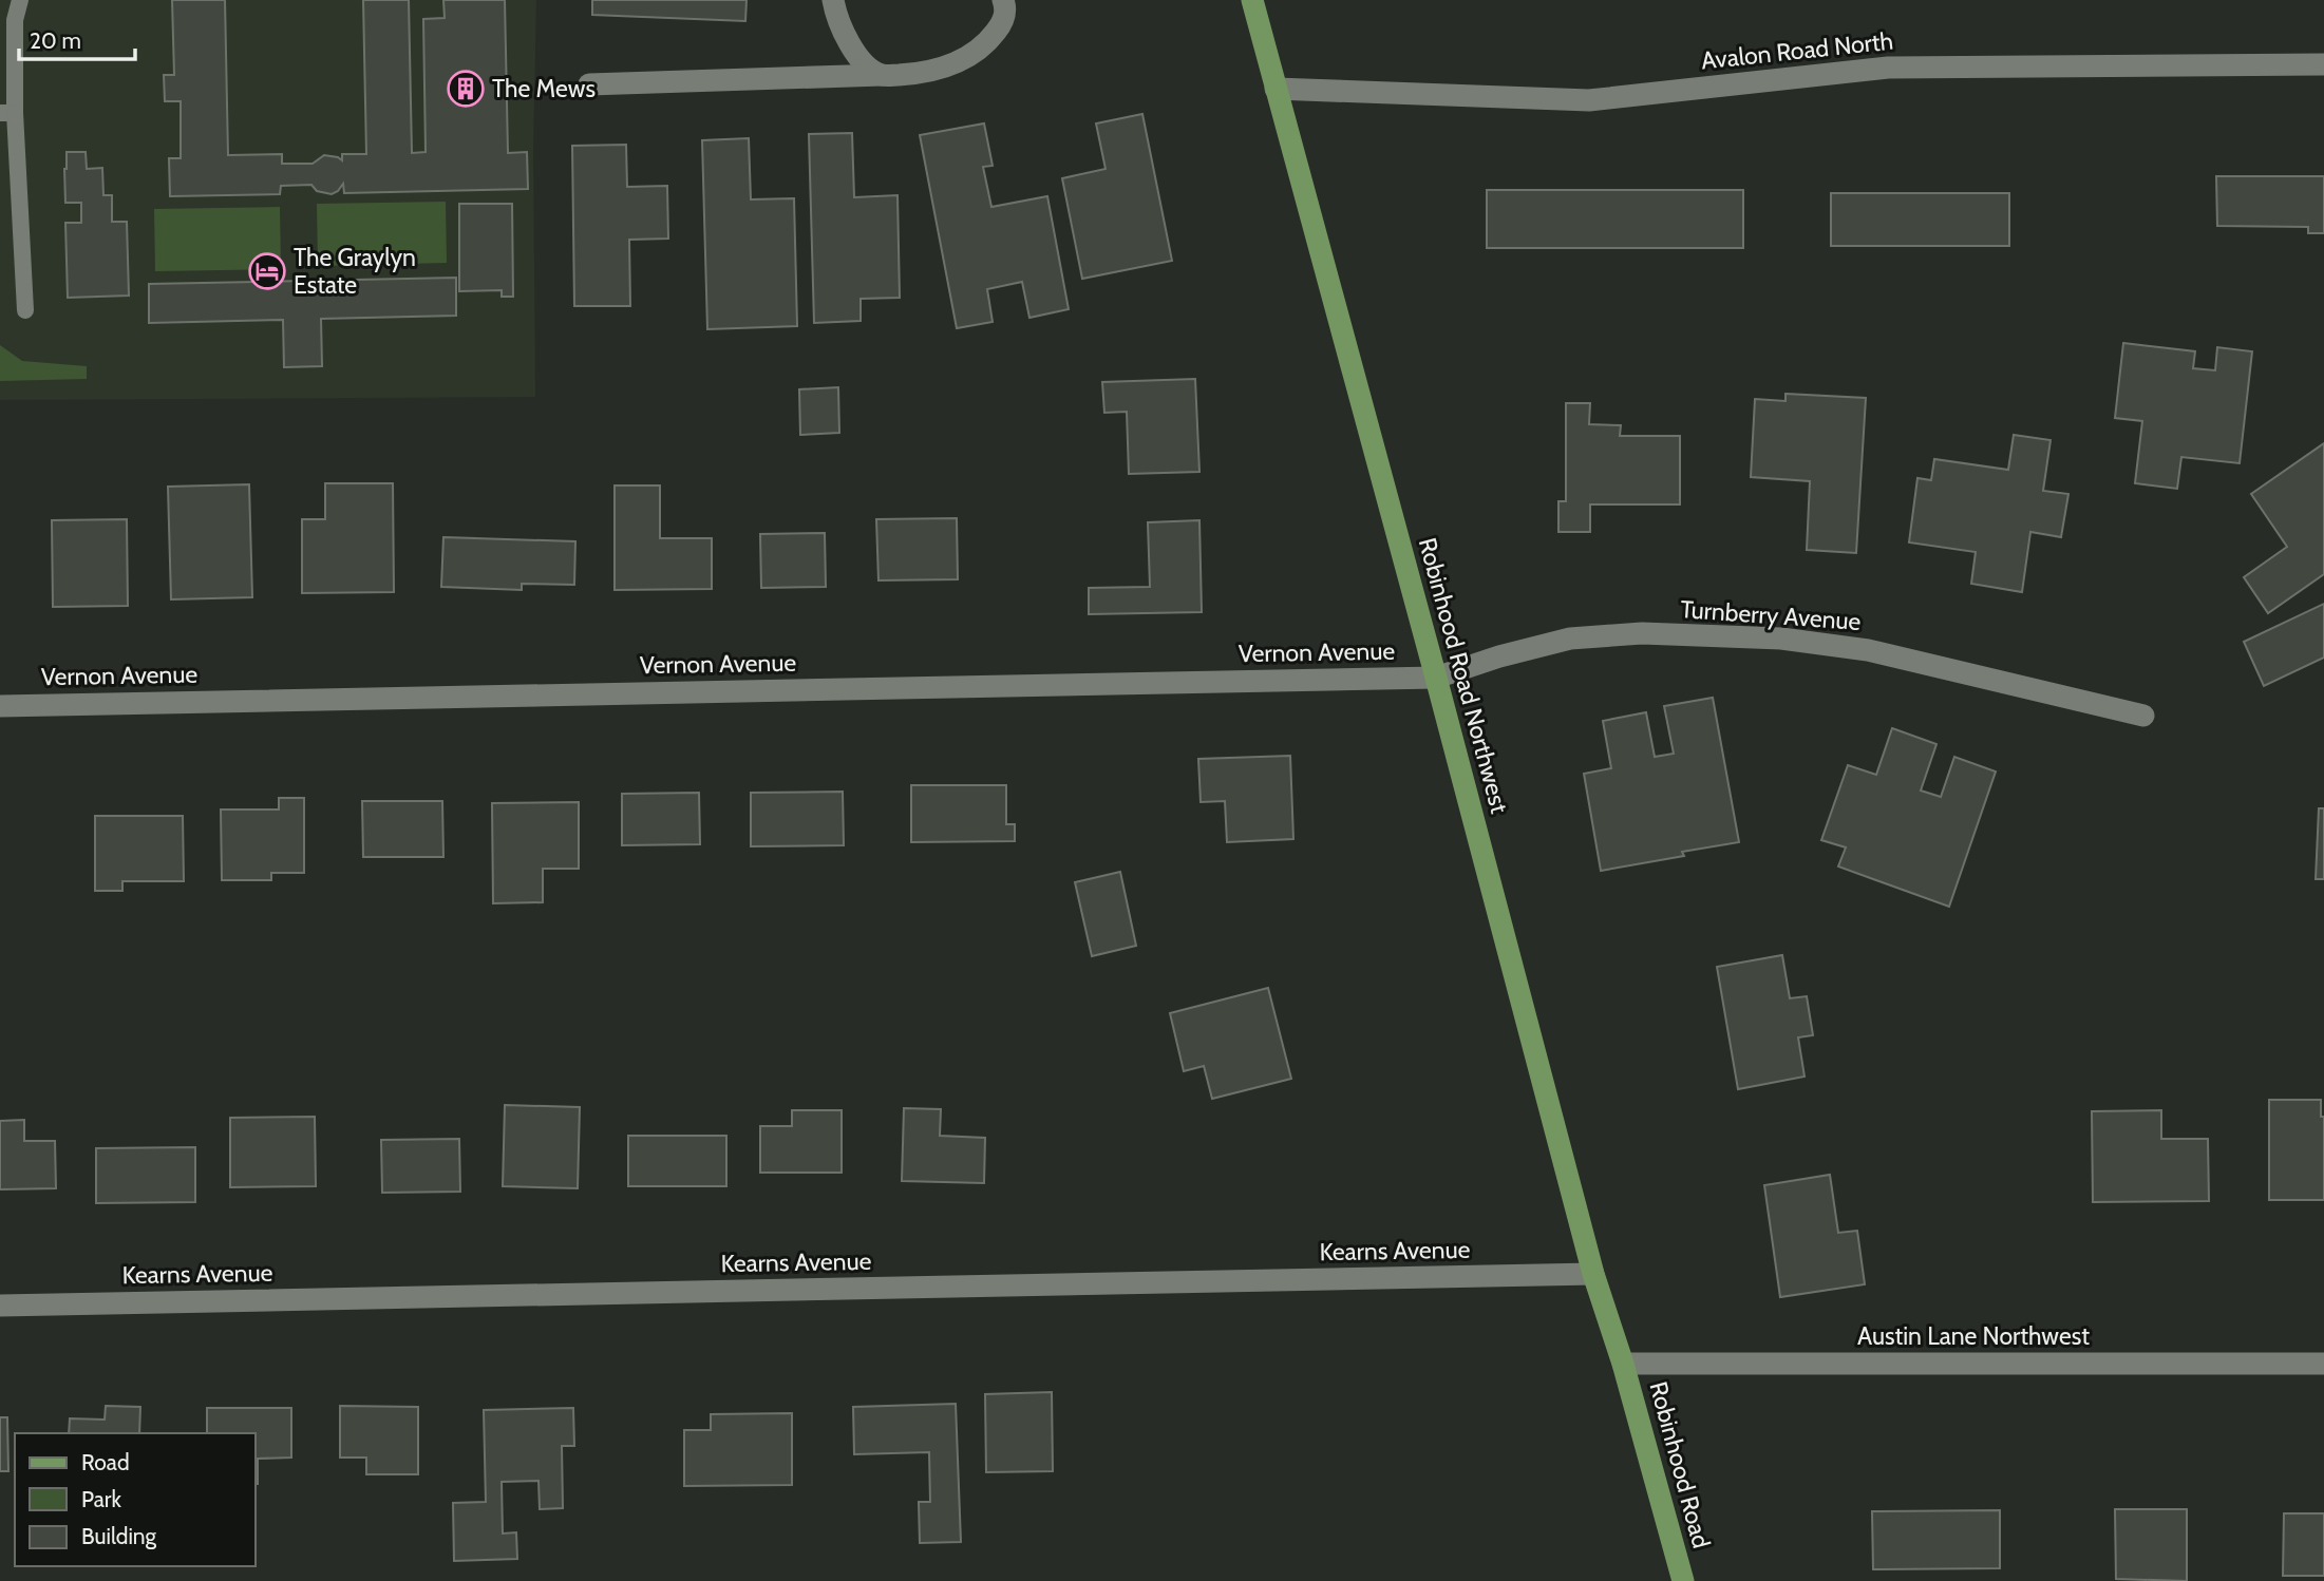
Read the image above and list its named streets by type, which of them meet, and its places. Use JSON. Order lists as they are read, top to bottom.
{
  "streets": {
    "main road": ["Robinhood Road Northwest", "Robinhood Road"],
    "street": [
      "Avalon Road North",
      "Turnberry Avenue",
      "Vernon Avenue",
      "Kearns Avenue",
      "Austin Lane Northwest"
    ]
  },
  "crossings": [
    ["Avalon Road North", "Robinhood Road Northwest"],
    ["Turnberry Avenue", "Vernon Avenue"],
    ["Turnberry Avenue", "Robinhood Road Northwest"],
    ["Vernon Avenue", "Robinhood Road Northwest"],
    ["Robinhood Road Northwest", "Kearns Avenue"],
    ["Robinhood Road Northwest", "Austin Lane Northwest"],
    ["Robinhood Road Northwest", "Robinhood Road"],
    ["Austin Lane Northwest", "Robinhood Road"]
  ],
  "places": {
    "building": ["The Mews"],
    "hotel": ["The Graylyn Estate"]
  },
  "legend": ["Road", "Park", "Building"],
  "scale_bar": "20 m"
}
